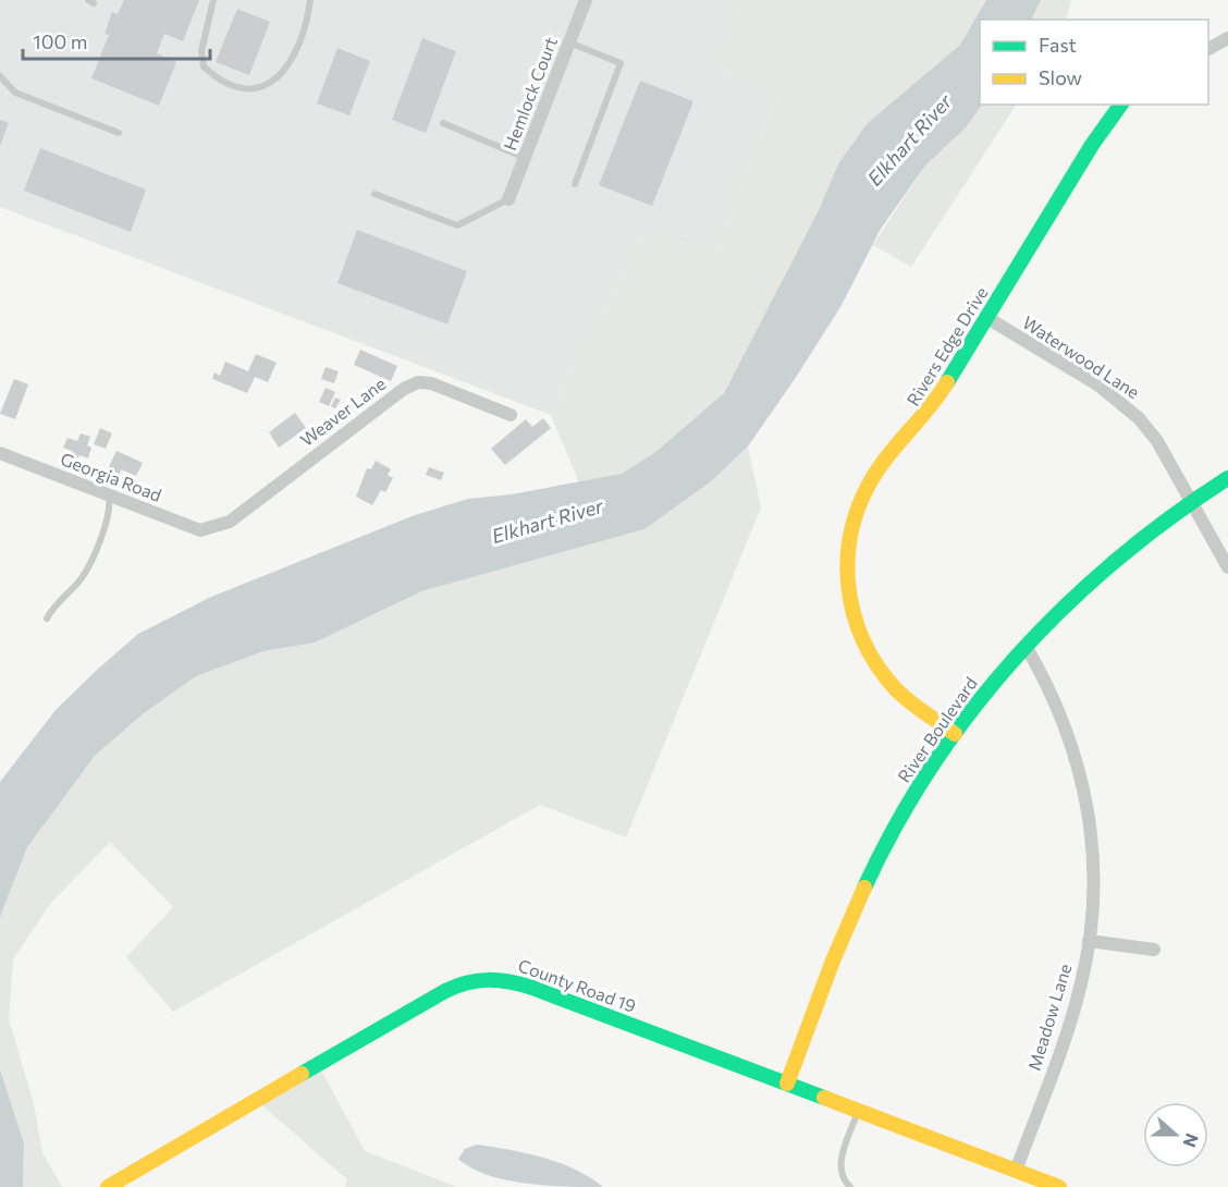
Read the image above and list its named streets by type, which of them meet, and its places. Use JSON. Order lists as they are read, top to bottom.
{
  "streets": {
    "street": [
      "Hemlock Court",
      "Rivers Edge Drive",
      "Waterwood Lane",
      "Weaver Lane",
      "Georgia Road",
      "River Boulevard",
      "County Road 19",
      "Meadow Lane"
    ]
  },
  "crossings": [
    ["Rivers Edge Drive", "Waterwood Lane"],
    ["Rivers Edge Drive", "River Boulevard"],
    ["Waterwood Lane", "River Boulevard"],
    ["Weaver Lane", "Georgia Road"],
    ["River Boulevard", "County Road 19"],
    ["River Boulevard", "Meadow Lane"],
    ["County Road 19", "Meadow Lane"]
  ],
  "water": ["Elkhart River"],
  "legend": ["Fast", "Slow"],
  "scale_bar": "100 m",
  "north": "right"
}
